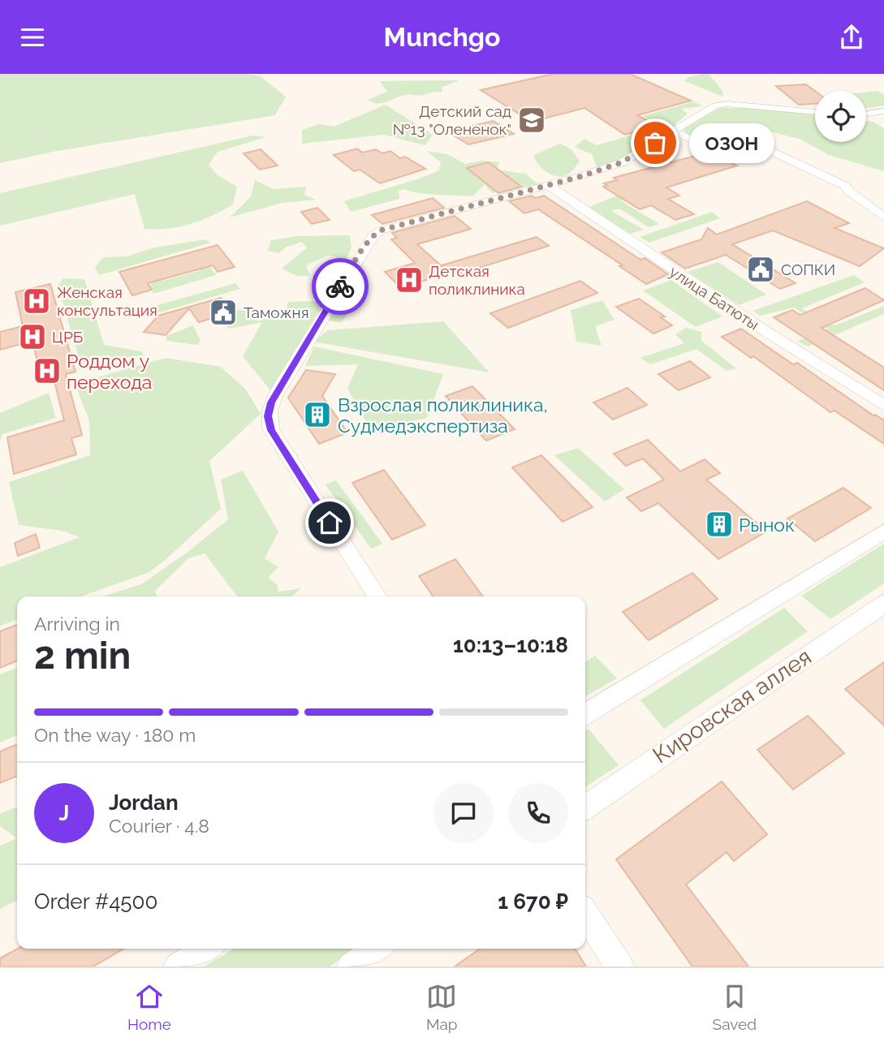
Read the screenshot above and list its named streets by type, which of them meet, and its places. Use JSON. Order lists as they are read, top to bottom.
{
  "streets": {
    "street": ["улица Батюты", "Кировская аллея"]
  },
  "places": {
    "school or university": ["Детский сад №13 \"Олененок\""],
    "other": ["ОЗОН"],
    "public building": ["СОПКИ", "Таможня"],
    "hospital": [
      "Детская поликлиника",
      "Женская консультация",
      "ЦРБ",
      "Роддом у перехода"
    ],
    "building": ["Взрослая поликлиника, Судмедэкспертиза", "Рынок"]
  },
  "page": {
    "header": "Munchgo",
    "bubble": "ОЗОН",
    "heading": ["2 min", "Arriving in", "10:13–10:18"],
    "panel": [
      "Jordan",
      "Courier · 4.8",
      "Order #4500",
      "1 670 ₽"
    ],
    "bar": "On the way · 180 m",
    "round": "J",
    "tabs": ["Home", "Map", "Saved"]
  }
}
